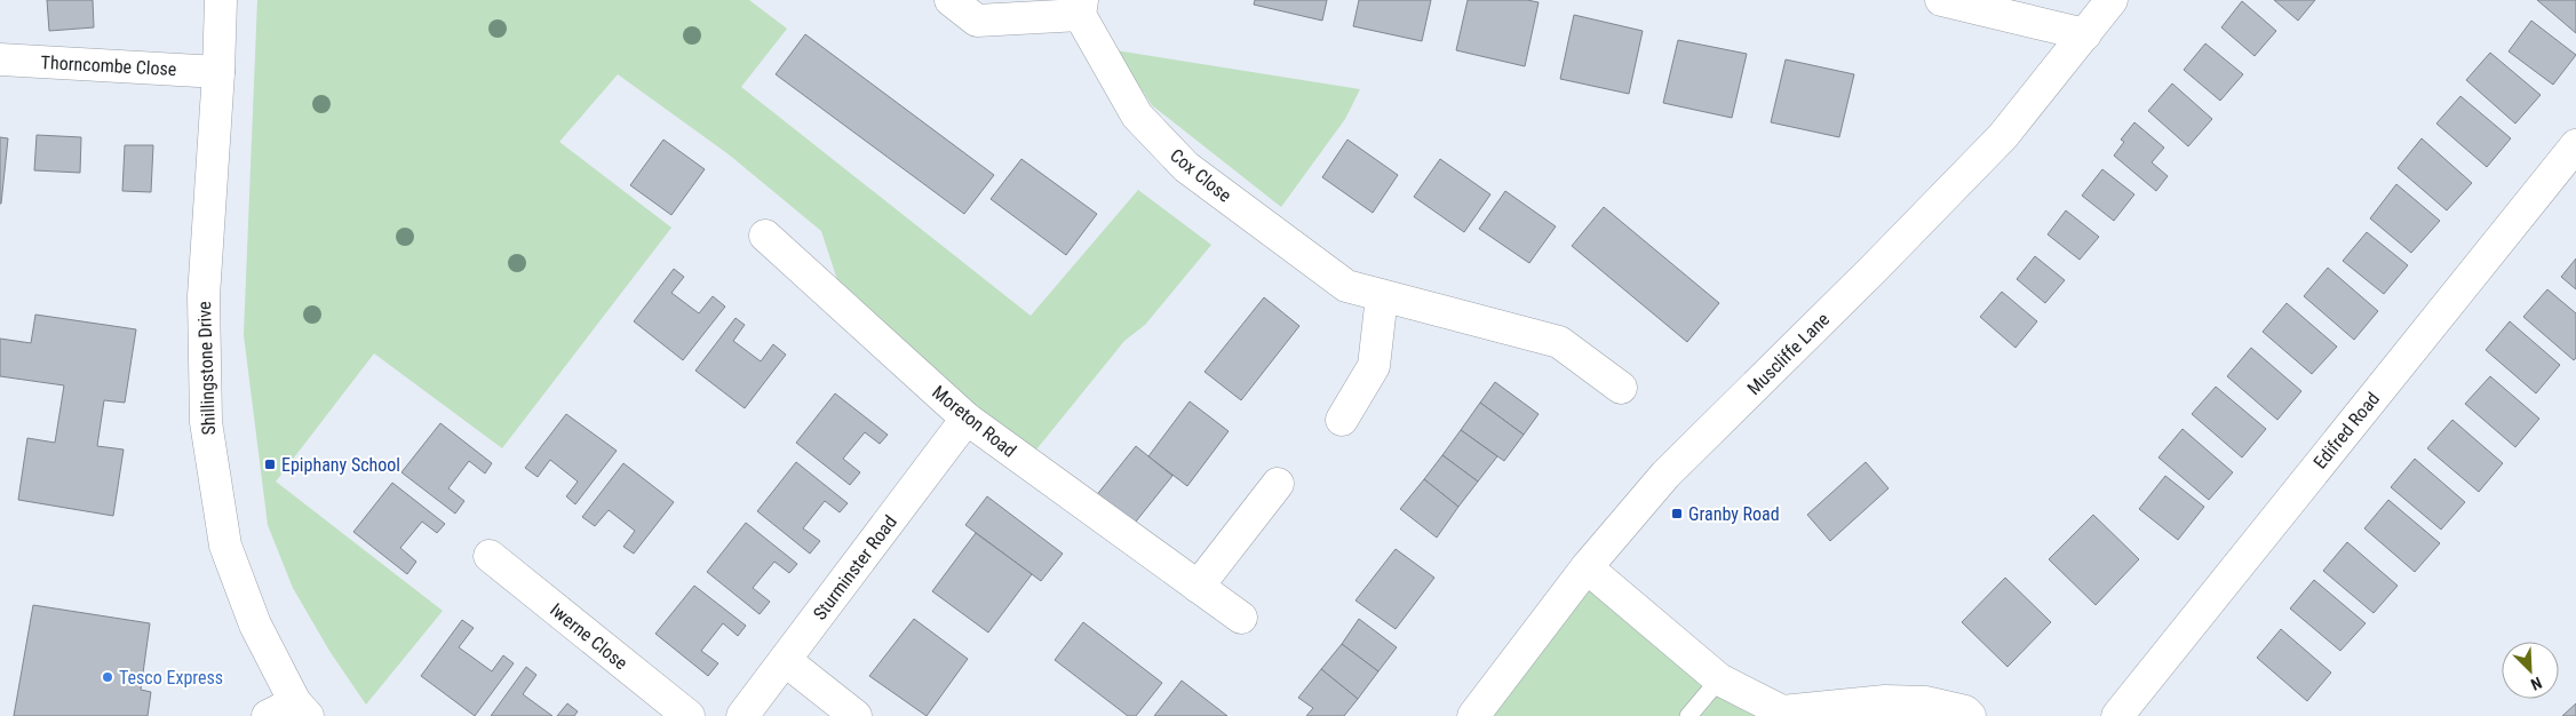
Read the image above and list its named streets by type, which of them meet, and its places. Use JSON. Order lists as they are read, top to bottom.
{
  "streets": {
    "street": [
      "Thorncombe Close",
      "Cox Close",
      "Muscliffe Lane",
      "Shillingstone Drive",
      "Moreton Road",
      "Edifred Road",
      "Sturminster Road",
      "Iwerne Close"
    ]
  },
  "crossings": [
    ["Thorncombe Close", "Shillingstone Drive"],
    ["Moreton Road", "Sturminster Road"]
  ],
  "places": {
    "transit": ["Epiphany School", "Granby Road"],
    "other": ["Tesco Express"]
  },
  "north": "bottom right"
}
